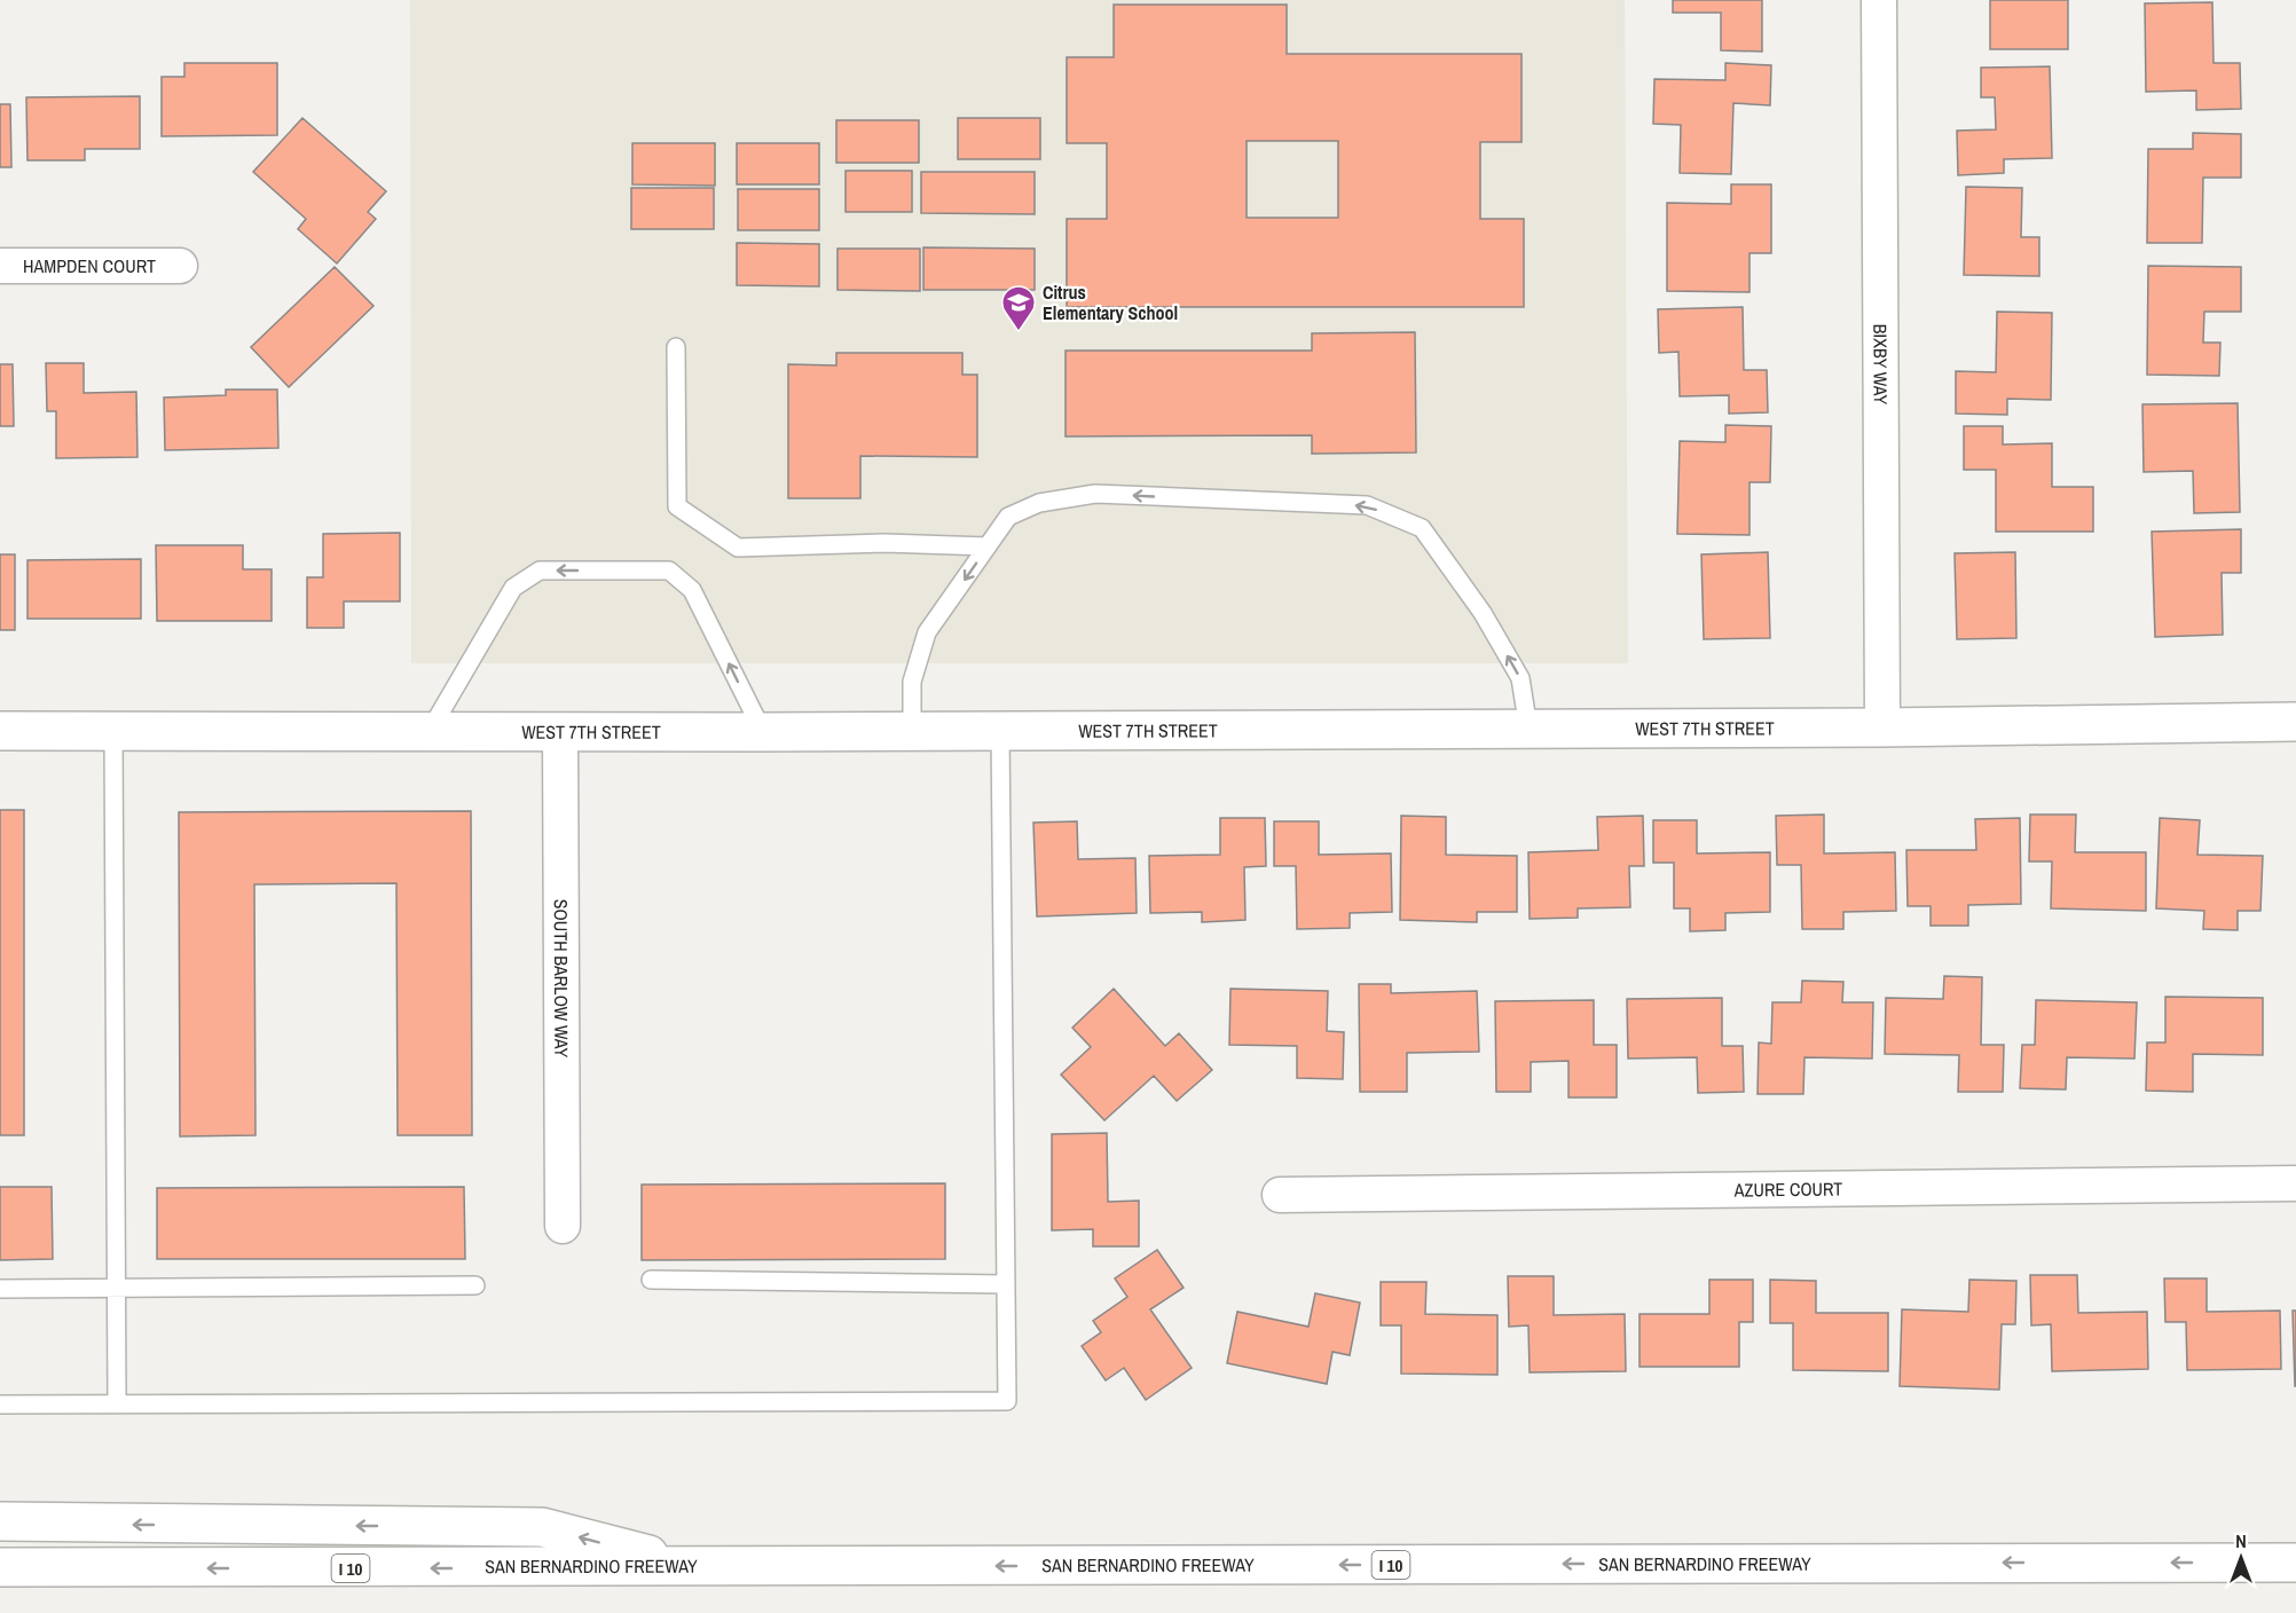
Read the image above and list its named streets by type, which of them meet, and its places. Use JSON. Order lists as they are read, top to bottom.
{
  "streets": {
    "main road": ["WEST 7TH STREET", "SAN BERNARDINO FREEWAY", "I 10"],
    "street": [
      "HAMPDEN COURT",
      "BIXBY WAY",
      "SOUTH BARLOW WAY",
      "AZURE COURT"
    ]
  },
  "crossings": [
    ["BIXBY WAY", "WEST 7TH STREET"],
    ["WEST 7TH STREET", "SOUTH BARLOW WAY"]
  ],
  "places": {
    "school or university": ["Citrus Elementary School"]
  },
  "north": "top"
}
